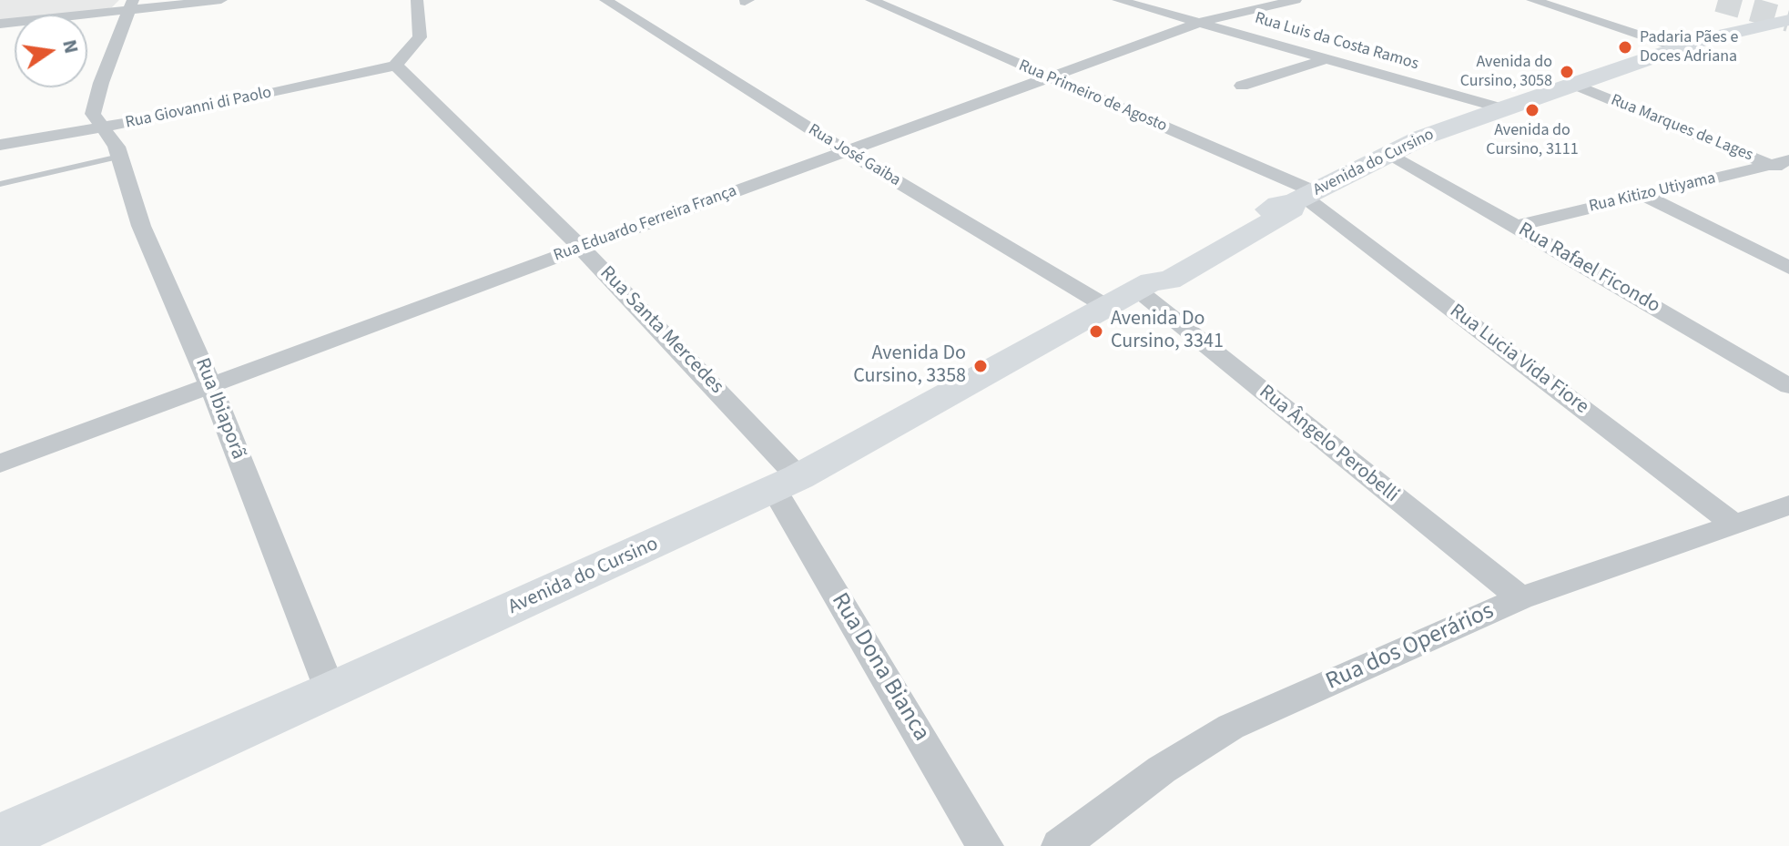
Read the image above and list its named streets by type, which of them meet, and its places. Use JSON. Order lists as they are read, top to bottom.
{
  "streets": {
    "main road": ["Avenida do Cursino"],
    "street": [
      "Rua Luis da Costa Ramos",
      "Rua Primeiro de Agosto",
      "Rua Giovanni di Paolo",
      "Rua Marques de Lages",
      "Rua José Gaiba",
      "Rua Kitizo Utiyama",
      "Rua Eduardo Ferreira França",
      "Rua Rafael Ficondo",
      "Rua Santa Mercedes",
      "Rua Lucia Vida Fiore",
      "Rua Ibiaporã",
      "Rua Ângelo Perobelli",
      "Rua dos Operários",
      "Rua Dona Bianca"
    ]
  },
  "crossings": [
    ["Rua Luis da Costa Ramos", "Avenida do Cursino"],
    ["Rua Luis da Costa Ramos", "Rua Eduardo Ferreira França"],
    ["Rua Primeiro de Agosto", "Avenida do Cursino"],
    ["Rua Primeiro de Agosto", "Rua Eduardo Ferreira França"],
    ["Rua Primeiro de Agosto", "Rua Lucia Vida Fiore"],
    ["Rua Giovanni di Paolo", "Rua Santa Mercedes"],
    ["Rua Giovanni di Paolo", "Rua Ibiaporã"],
    ["Rua Marques de Lages", "Avenida do Cursino"],
    ["Rua Marques de Lages", "Rua Kitizo Utiyama"],
    ["Rua José Gaiba", "Avenida do Cursino"],
    ["Rua José Gaiba", "Rua Eduardo Ferreira França"],
    ["Avenida do Cursino", "Rua Rafael Ficondo"],
    ["Avenida do Cursino", "Rua Santa Mercedes"],
    ["Avenida do Cursino", "Rua Lucia Vida Fiore"],
    ["Avenida do Cursino", "Rua Ibiaporã"],
    ["Avenida do Cursino", "Rua Ângelo Perobelli"],
    ["Avenida do Cursino", "Rua Dona Bianca"],
    ["Rua Kitizo Utiyama", "Rua Rafael Ficondo"],
    ["Rua Eduardo Ferreira França", "Rua Santa Mercedes"],
    ["Rua Eduardo Ferreira França", "Rua Ibiaporã"],
    ["Rua Santa Mercedes", "Rua Dona Bianca"],
    ["Rua Lucia Vida Fiore", "Rua dos Operários"],
    ["Rua Ângelo Perobelli", "Rua dos Operários"]
  ],
  "places": [
    "Padaria Pães e Doces Adriana",
    "Avenida do Cursino, 3058",
    "Avenida do Cursino, 3111",
    "Avenida Do Cursino, 3341",
    "Avenida Do Cursino, 3358"
  ],
  "north": "right"
}
